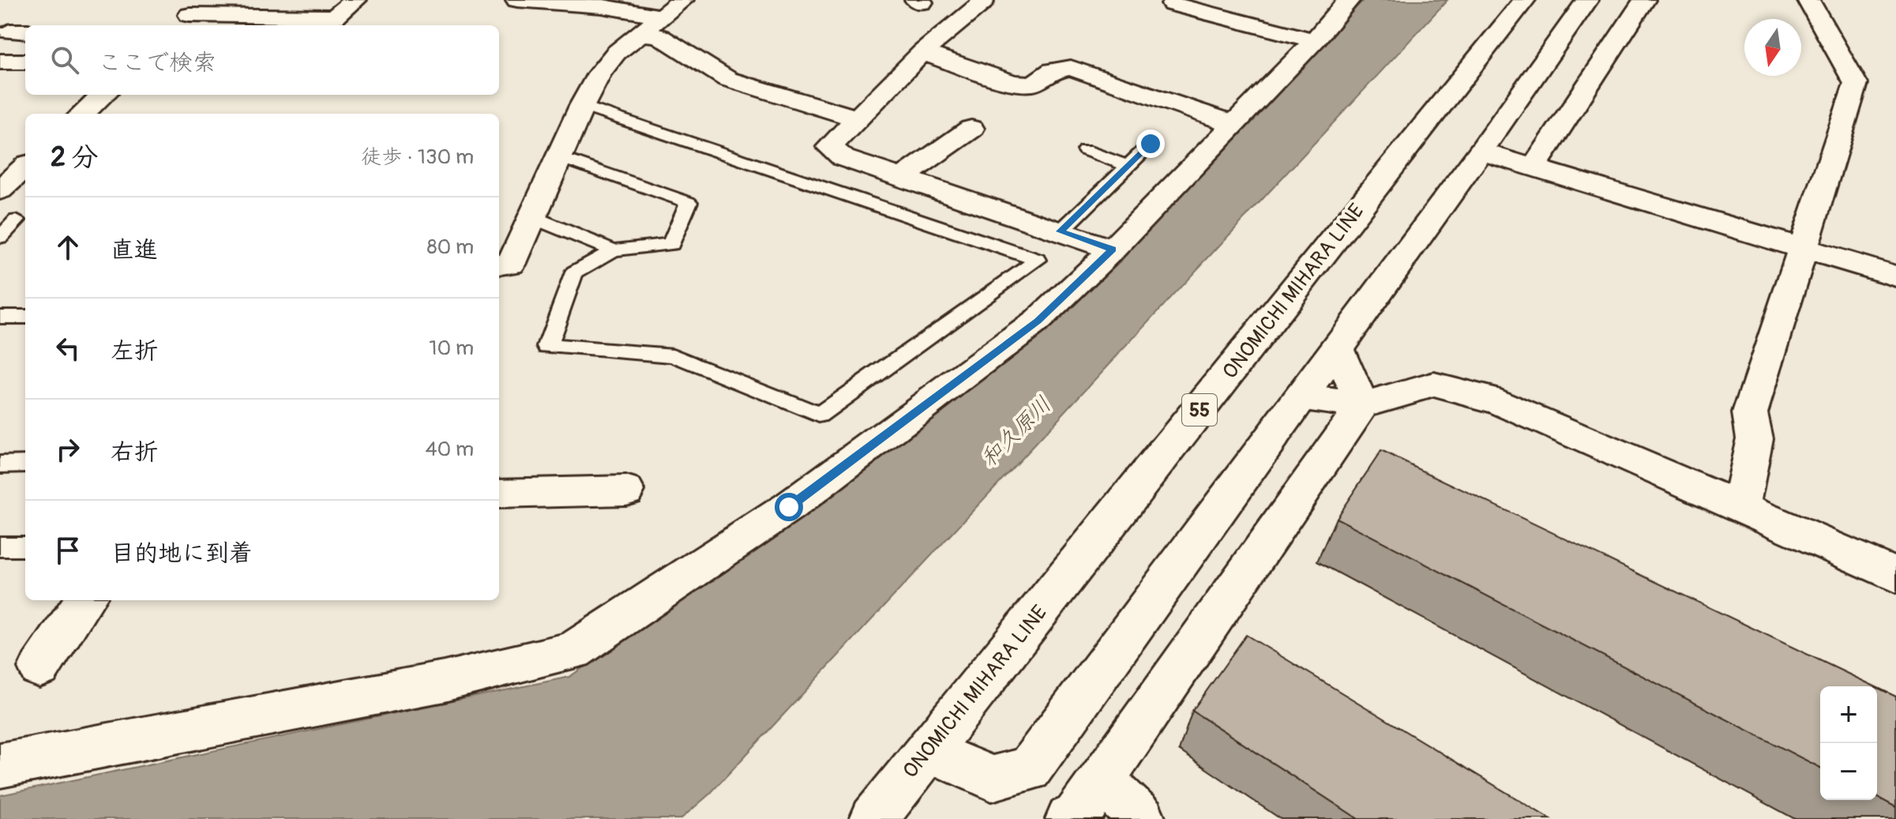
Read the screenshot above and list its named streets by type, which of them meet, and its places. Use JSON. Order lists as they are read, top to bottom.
{
  "streets": {
    "street": ["ONOMICHI MIHARA LINE", "55"]
  },
  "water": ["和久原川"],
  "north": "bottom",
  "page": {
    "search": "ここで検索",
    "heading": ["2 分", "徒歩 · 130 m"],
    "list": [
      ["直進", "80 m"],
      ["左折", "10 m"],
      ["右折", "40 m"],
      "目的地に到着"
    ],
    "map_buttons": ["+", "−"]
  }
}
